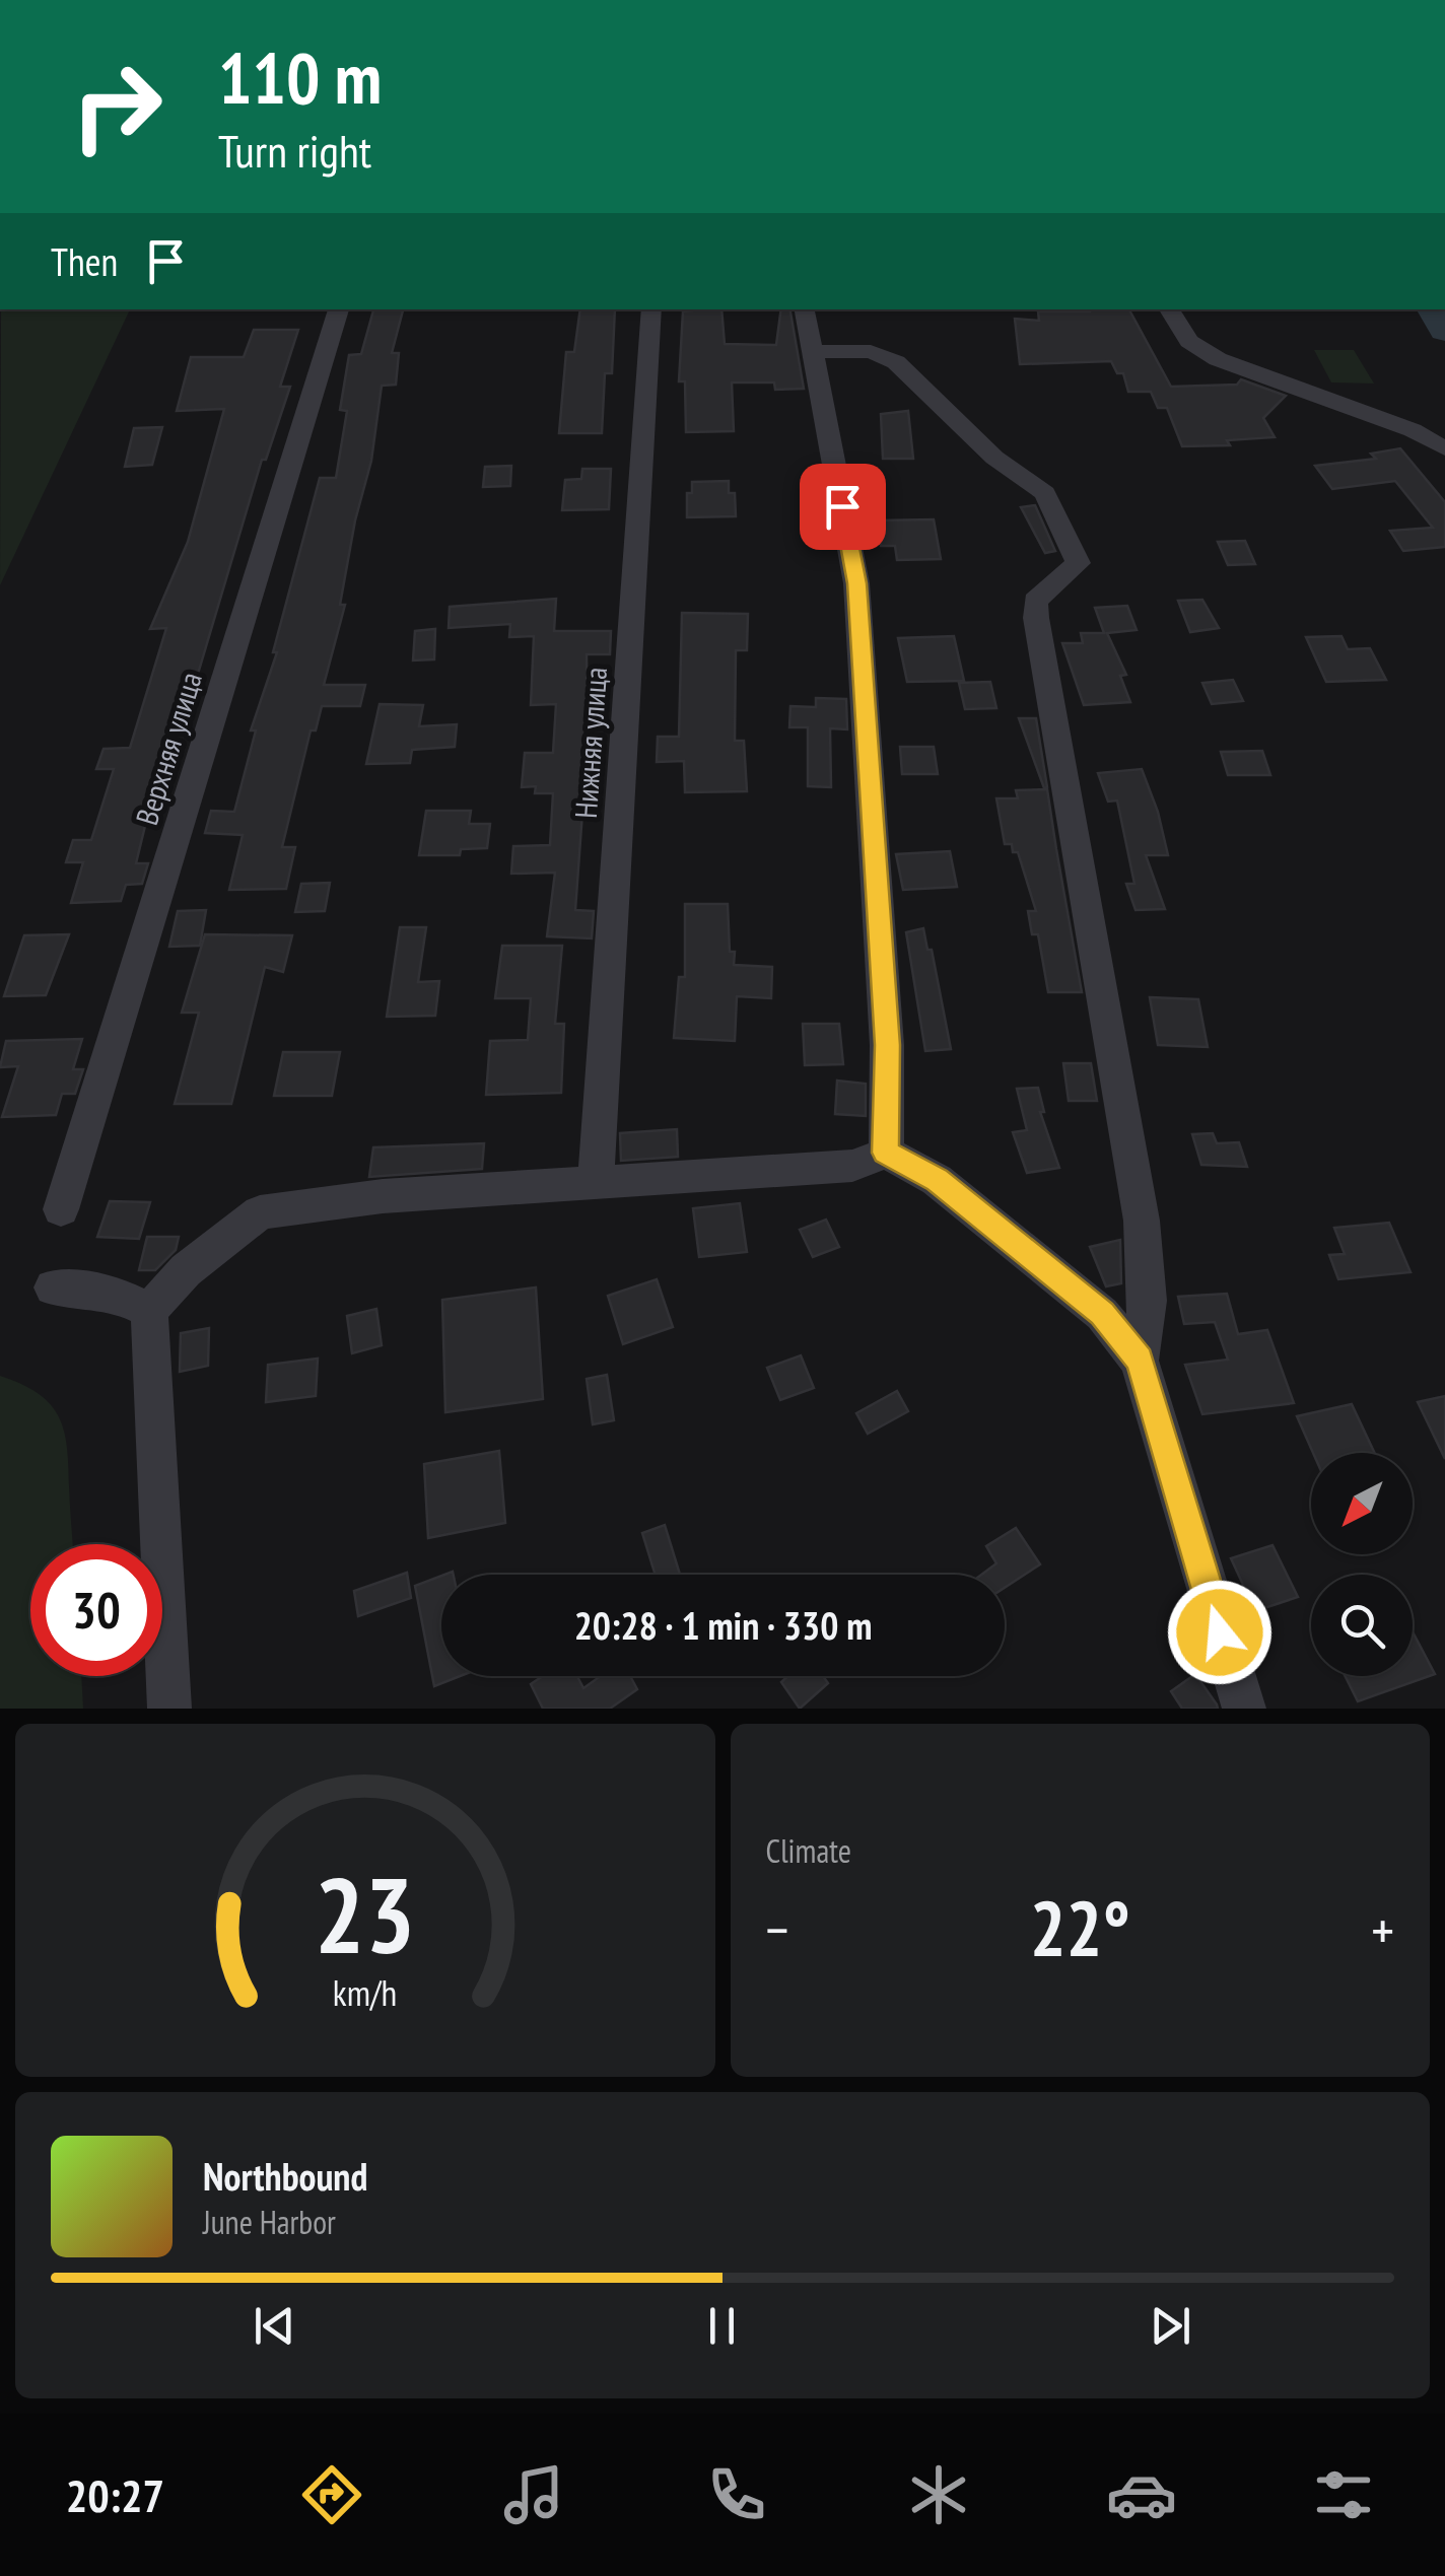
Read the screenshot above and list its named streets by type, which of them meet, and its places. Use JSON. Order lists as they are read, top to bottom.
{
  "streets": {
    "street": ["Нижняя улица", "Верхняя улица"]
  },
  "north": "bottom left",
  "page": {
    "turn": ["110 m", "Turn right"],
    "then": "Then",
    "limit": "30",
    "trip": "20:28 · 1 min · 330 m",
    "tile": "Climate",
    "heat": ["−", "22°", "+"],
    "song": ["Northbound", "June Harbor"],
    "tabs": "20:27",
    "gauge": ["23", "km/h"]
  }
}
